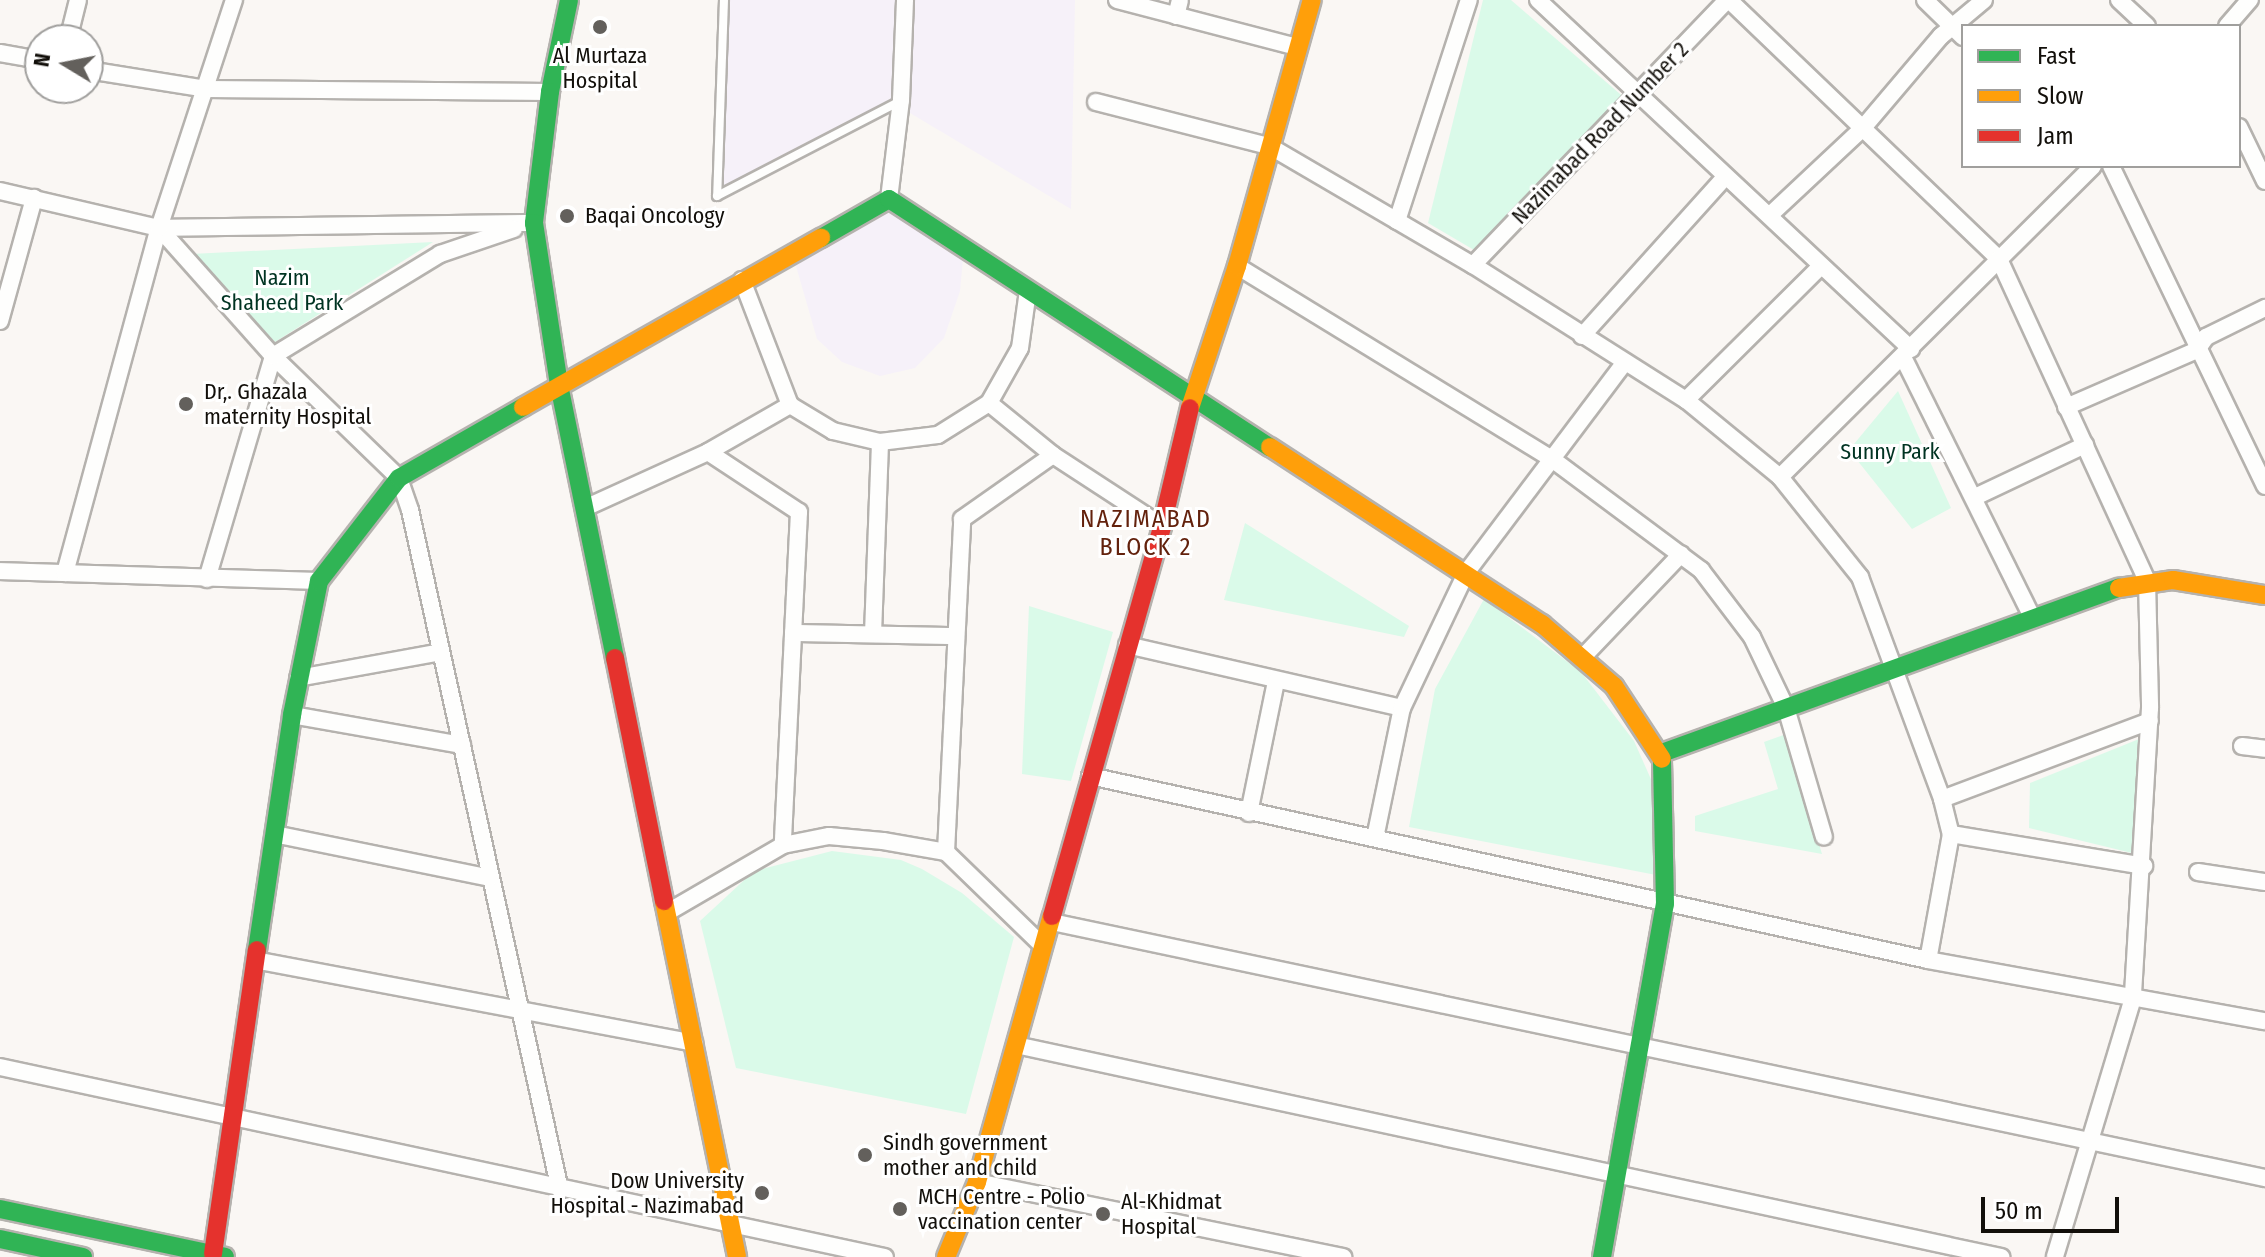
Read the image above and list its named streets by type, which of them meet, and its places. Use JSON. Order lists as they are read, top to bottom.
{
  "streets": {
    "street": ["Nazimabad Road Number 2"]
  },
  "districts": ["NAZIMABAD BLOCK 2"],
  "parks": ["Nazim Shaheed Park", "Sunny Park"],
  "places": [
    "Al Murtaza Hospital",
    "Baqai Oncology",
    "Dr,. Ghazala maternity Hospital",
    "Sindh government mother and child",
    "Dow University Hospital - Nazimabad",
    "MCH Centre - Polio vaccination center",
    "Al-Khidmat Hospital"
  ],
  "legend": ["Fast", "Slow", "Jam"],
  "scale_bar": "50 m",
  "north": "left"
}
